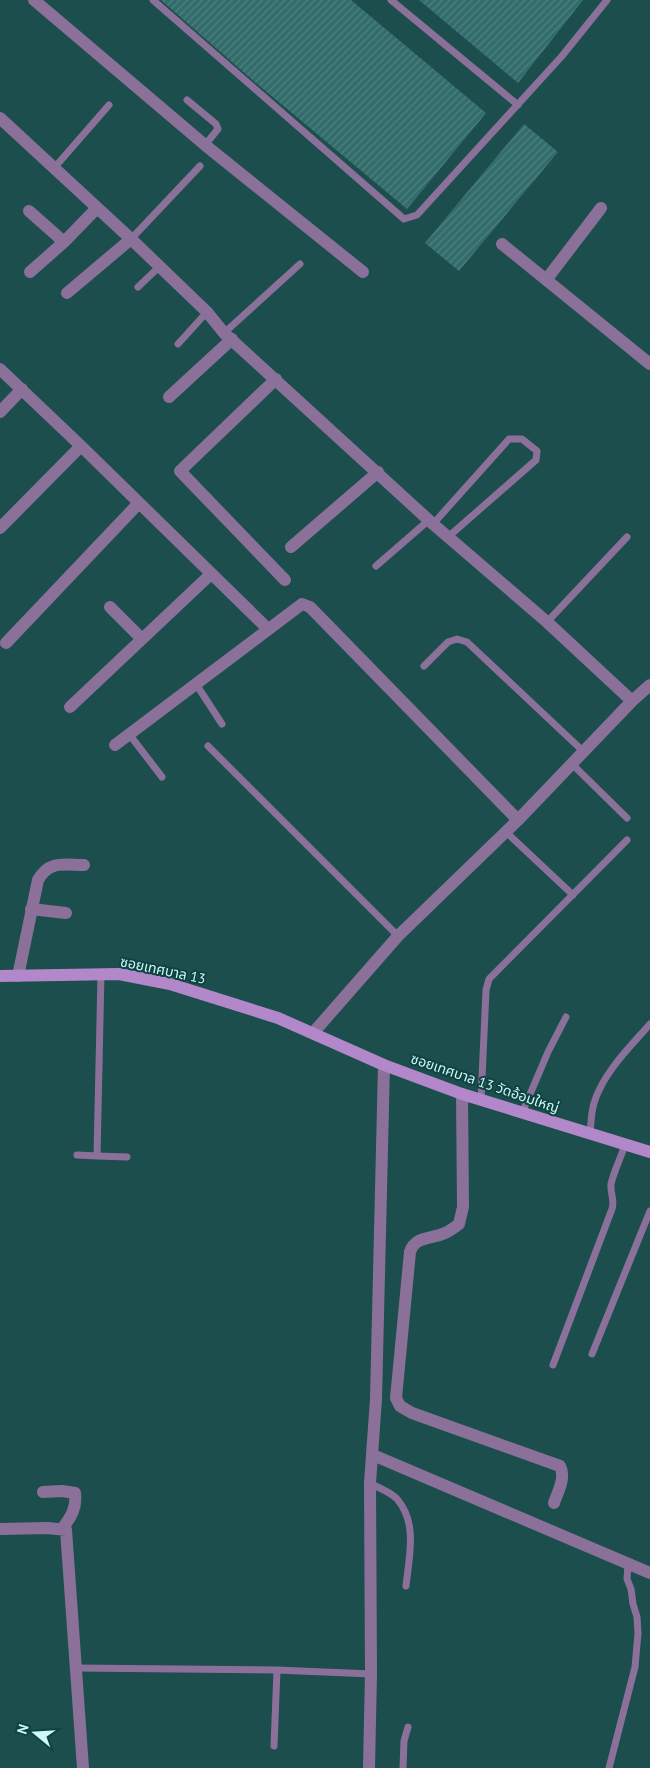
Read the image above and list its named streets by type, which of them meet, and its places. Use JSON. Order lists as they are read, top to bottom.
{
  "streets": {
    "street": ["ซอยเทศบาล 13", "ซอยเทศบาล 13 วัดอ้อมใหญ่"]
  },
  "crossings": [
    ["ซอยเทศบาล 13", "ซอยเทศบาล 13 วัดอ้อมใหญ่"]
  ],
  "north": "left"
}
